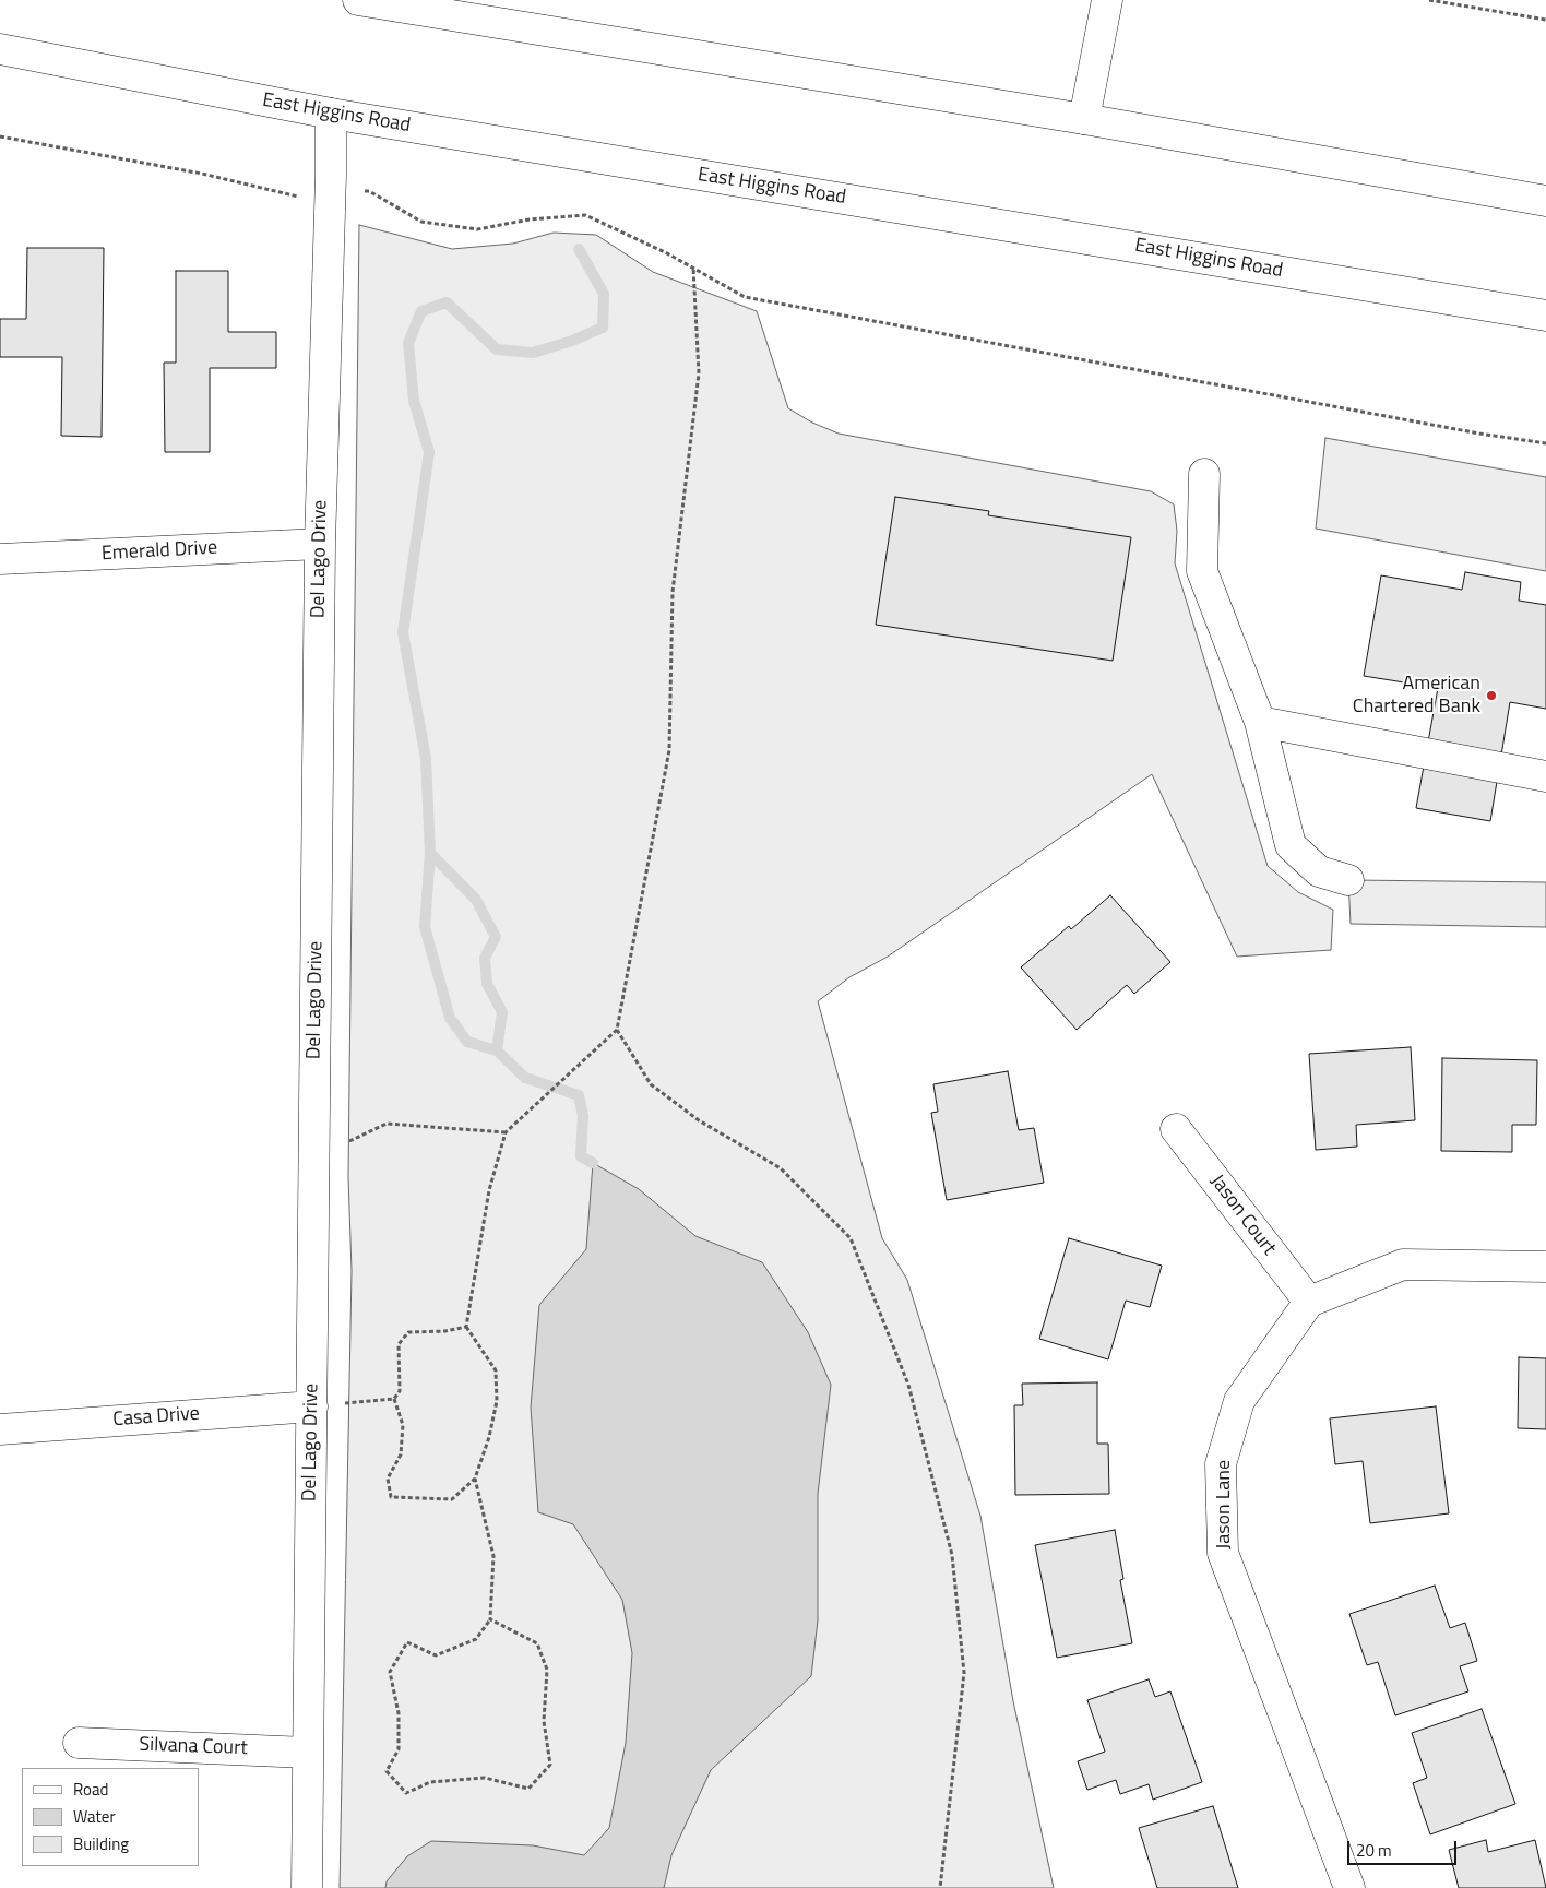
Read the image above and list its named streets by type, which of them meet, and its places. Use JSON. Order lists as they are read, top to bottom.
{
  "streets": {
    "street": [
      "East Higgins Road",
      "Emerald Drive",
      "Del Lago Drive",
      "Jason Court",
      "Casa Drive",
      "Jason Lane",
      "Silvana Court"
    ]
  },
  "crossings": [
    ["East Higgins Road", "Del Lago Drive"],
    ["Emerald Drive", "Del Lago Drive"],
    ["Del Lago Drive", "Casa Drive"],
    ["Del Lago Drive", "Silvana Court"],
    ["Jason Court", "Jason Lane"]
  ],
  "places": ["American Chartered Bank"],
  "legend": ["Road", "Water", "Building"],
  "scale_bar": "20 m"
}
